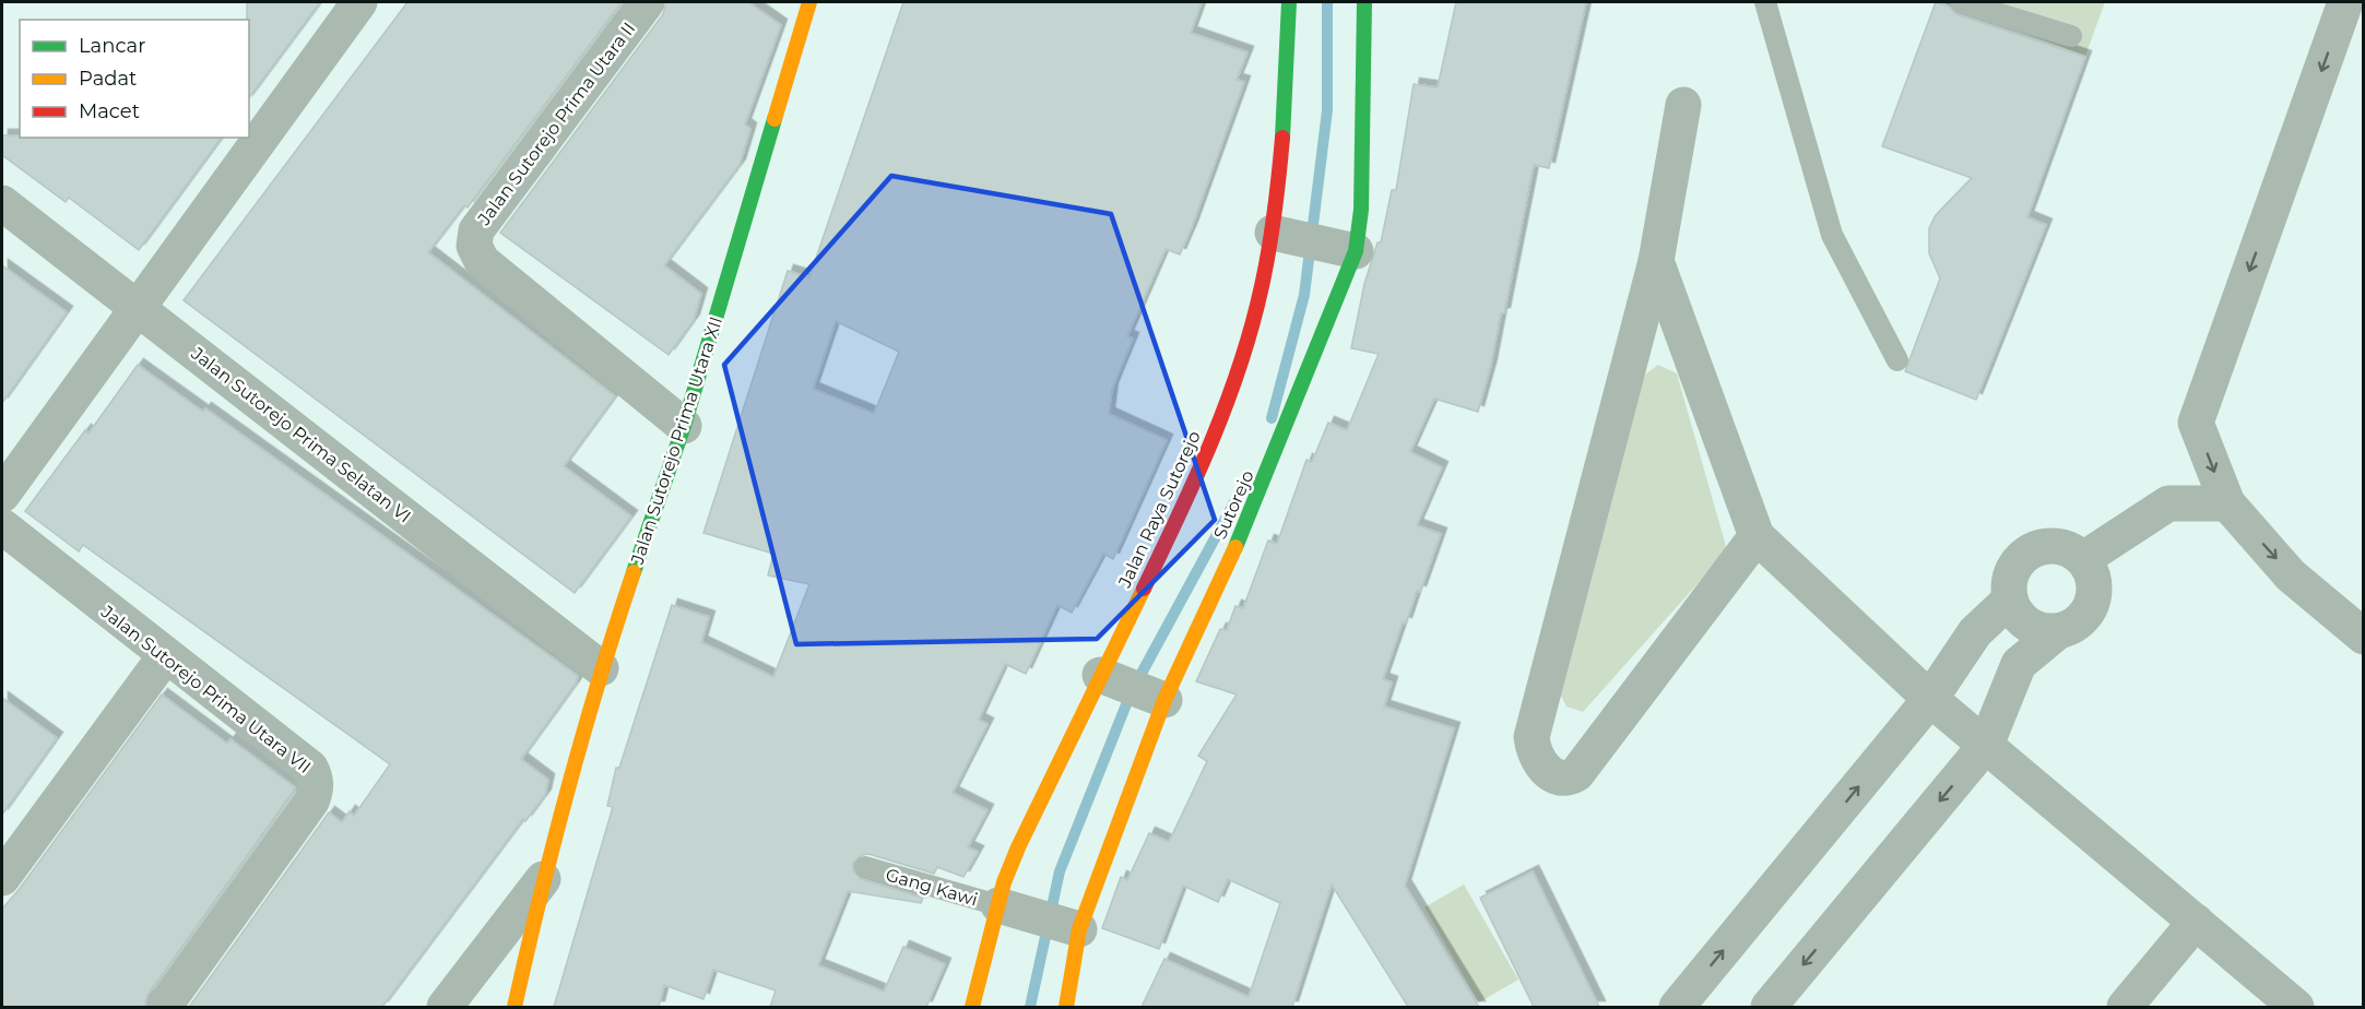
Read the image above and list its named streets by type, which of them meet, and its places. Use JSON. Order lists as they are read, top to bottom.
{
  "streets": {
    "street": [
      "Jalan Sutorejo Prima Utara II",
      "Jalan Sutorejo Prima Selatan VI",
      "Jalan Sutorejo Prima Utara XII",
      "Sutorejo",
      "Jalan Raya Sutorejo",
      "Jalan Sutorejo Prima Utara VII"
    ],
    "lane": ["Gang Kawi"]
  },
  "crossings": [
    ["Jalan Sutorejo Prima Utara II", "Jalan Sutorejo Prima Utara XII"],
    ["Jalan Sutorejo Prima Selatan VI", "Jalan Sutorejo Prima Utara XII"],
    ["Sutorejo", "Jalan Raya Sutorejo"],
    ["Jalan Raya Sutorejo", "Gang Kawi"]
  ],
  "legend": ["Lancar", "Padat", "Macet"]
}
